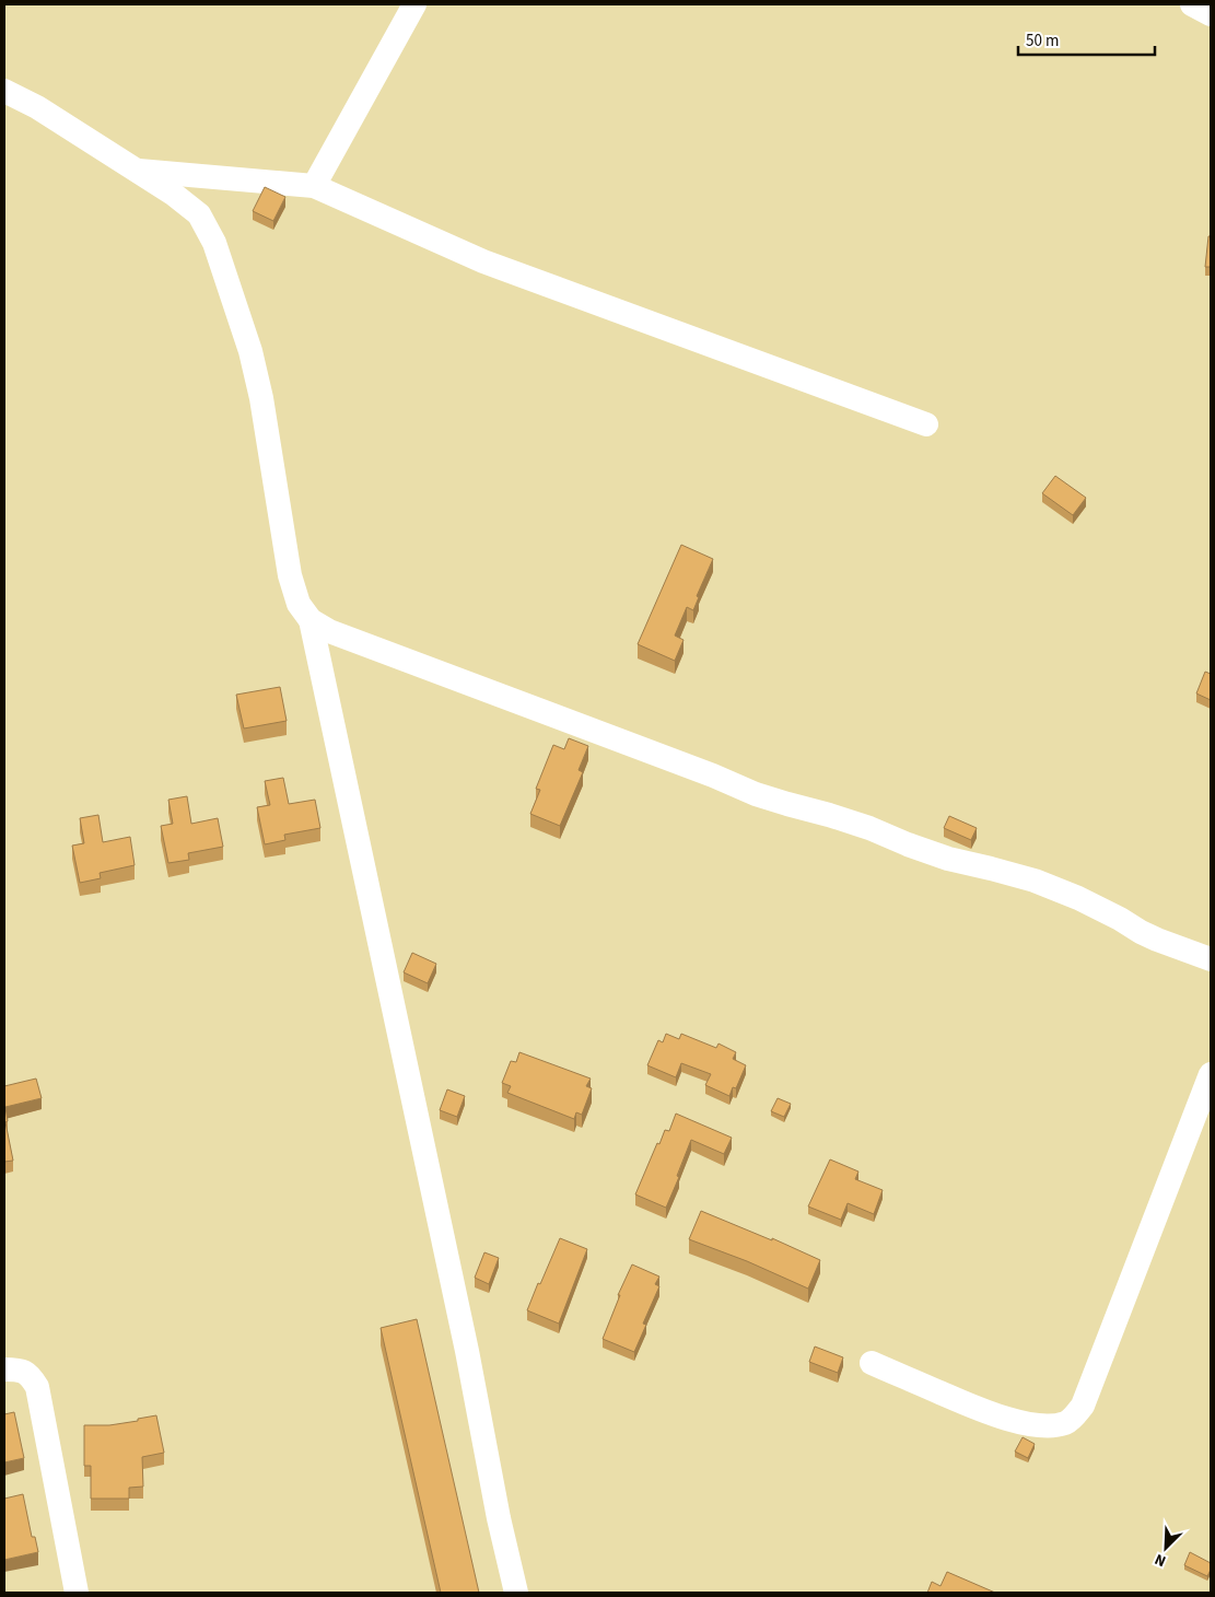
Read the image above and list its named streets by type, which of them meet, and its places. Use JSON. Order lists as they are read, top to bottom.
{
  "scale_bar": "50 m",
  "north": "bottom left"
}
